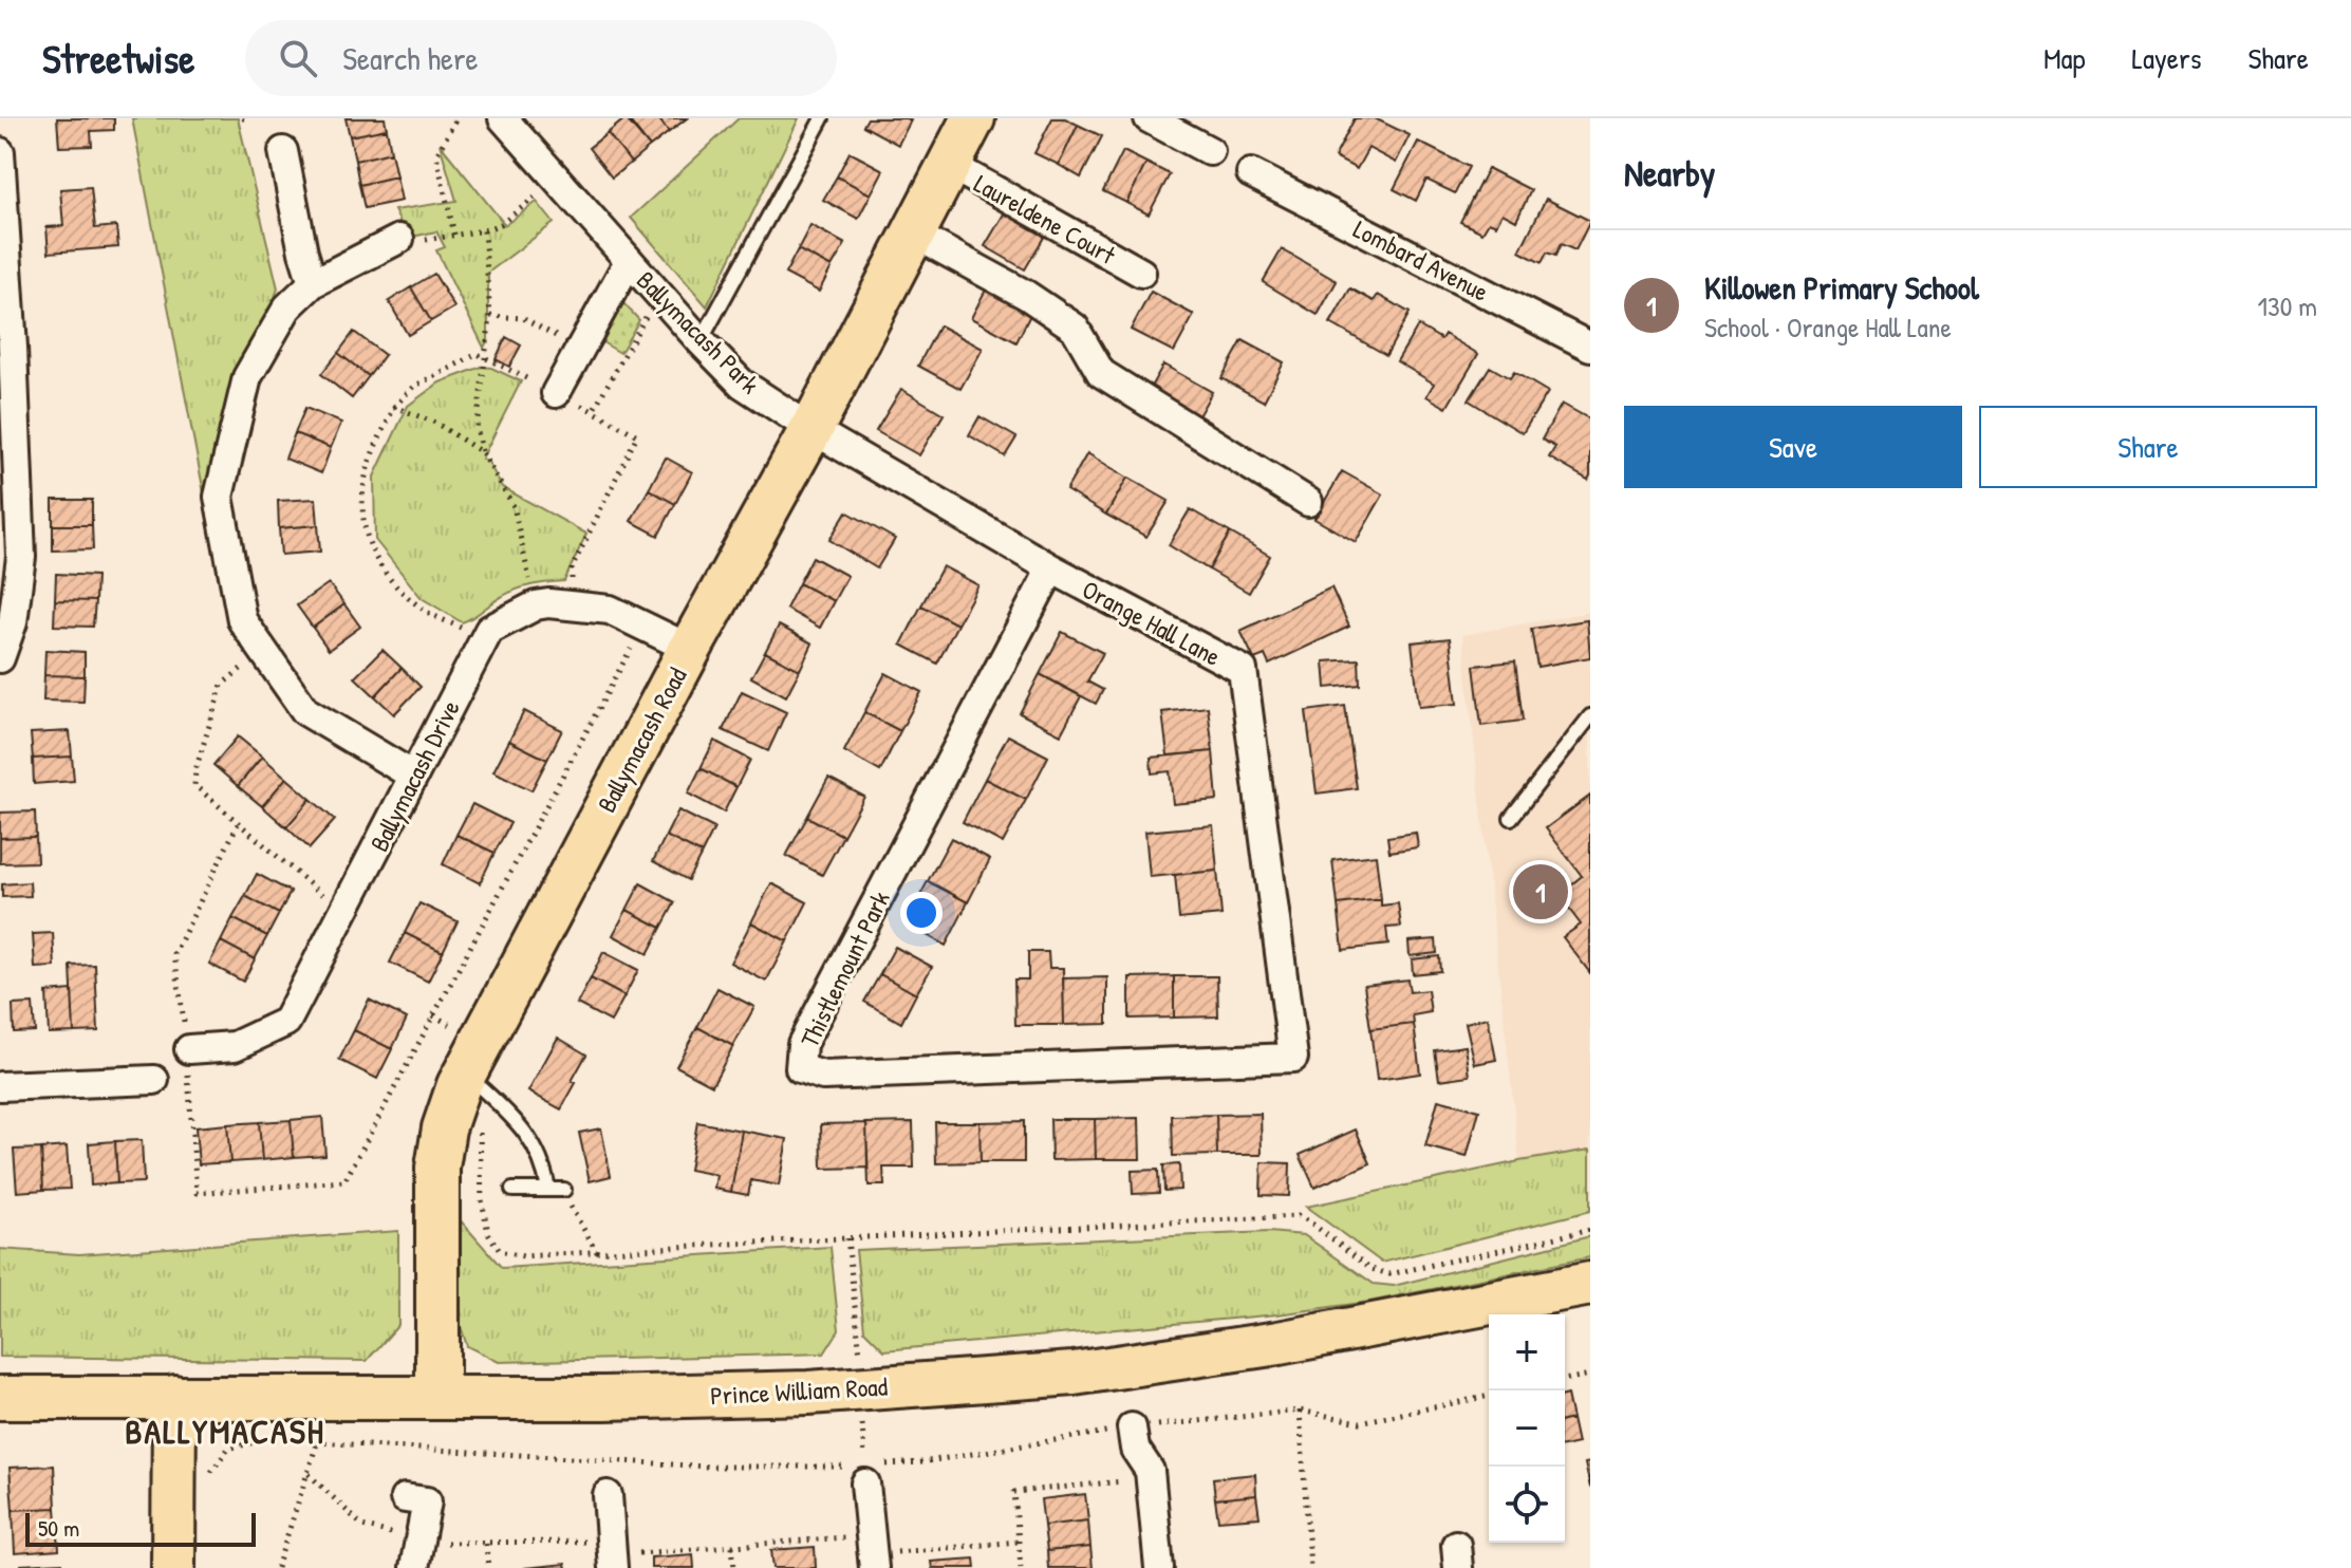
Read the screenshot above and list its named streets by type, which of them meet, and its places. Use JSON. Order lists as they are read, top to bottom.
{
  "streets": {
    "main road": ["Ballymacash Road", "Prince William Road"],
    "street": [
      "Laureldene Court",
      "Lombard Avenue",
      "Ballymacash Park",
      "Orange Hall Lane",
      "Ballymacash Drive",
      "Thistlemount Park"
    ]
  },
  "crossings": [
    ["Laureldene Court", "Ballymacash Road"],
    ["Ballymacash Park", "Orange Hall Lane"],
    ["Ballymacash Park", "Ballymacash Road"],
    ["Orange Hall Lane", "Ballymacash Road"],
    ["Orange Hall Lane", "Thistlemount Park"],
    ["Ballymacash Road", "Ballymacash Drive"],
    ["Ballymacash Road", "Prince William Road"]
  ],
  "districts": ["BALLYMACASH"],
  "scale_bar": "50 m",
  "page": {
    "header": "Streetwise",
    "search": "Search here",
    "nav": ["Map", "Layers", "Share"],
    "heading": "Nearby",
    "list": [
      {
        "mark": "1",
        "name": "Killowen Primary School",
        "note": "School · Orange Hall Lane",
        "value": "130 m"
      }
    ],
    "buttons": ["Save", "Share"],
    "pins": "1",
    "map_buttons": ["+", "−"],
    "scale": "50 m"
  }
}
